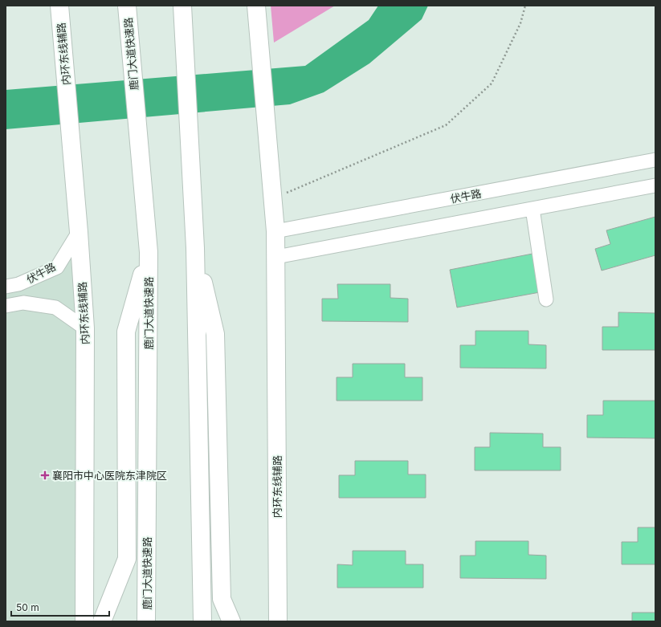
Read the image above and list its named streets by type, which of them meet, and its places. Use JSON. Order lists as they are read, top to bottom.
{
  "streets": {
    "main road": ["内环东线辅路", "鹿门大道快速路"],
    "street": ["伏牛路"]
  },
  "crossings": [
    ["内环东线辅路", "伏牛路"]
  ],
  "places": {
    "health": ["襄阳市中心医院东津院区"]
  },
  "scale_bar": "50 m"
}
